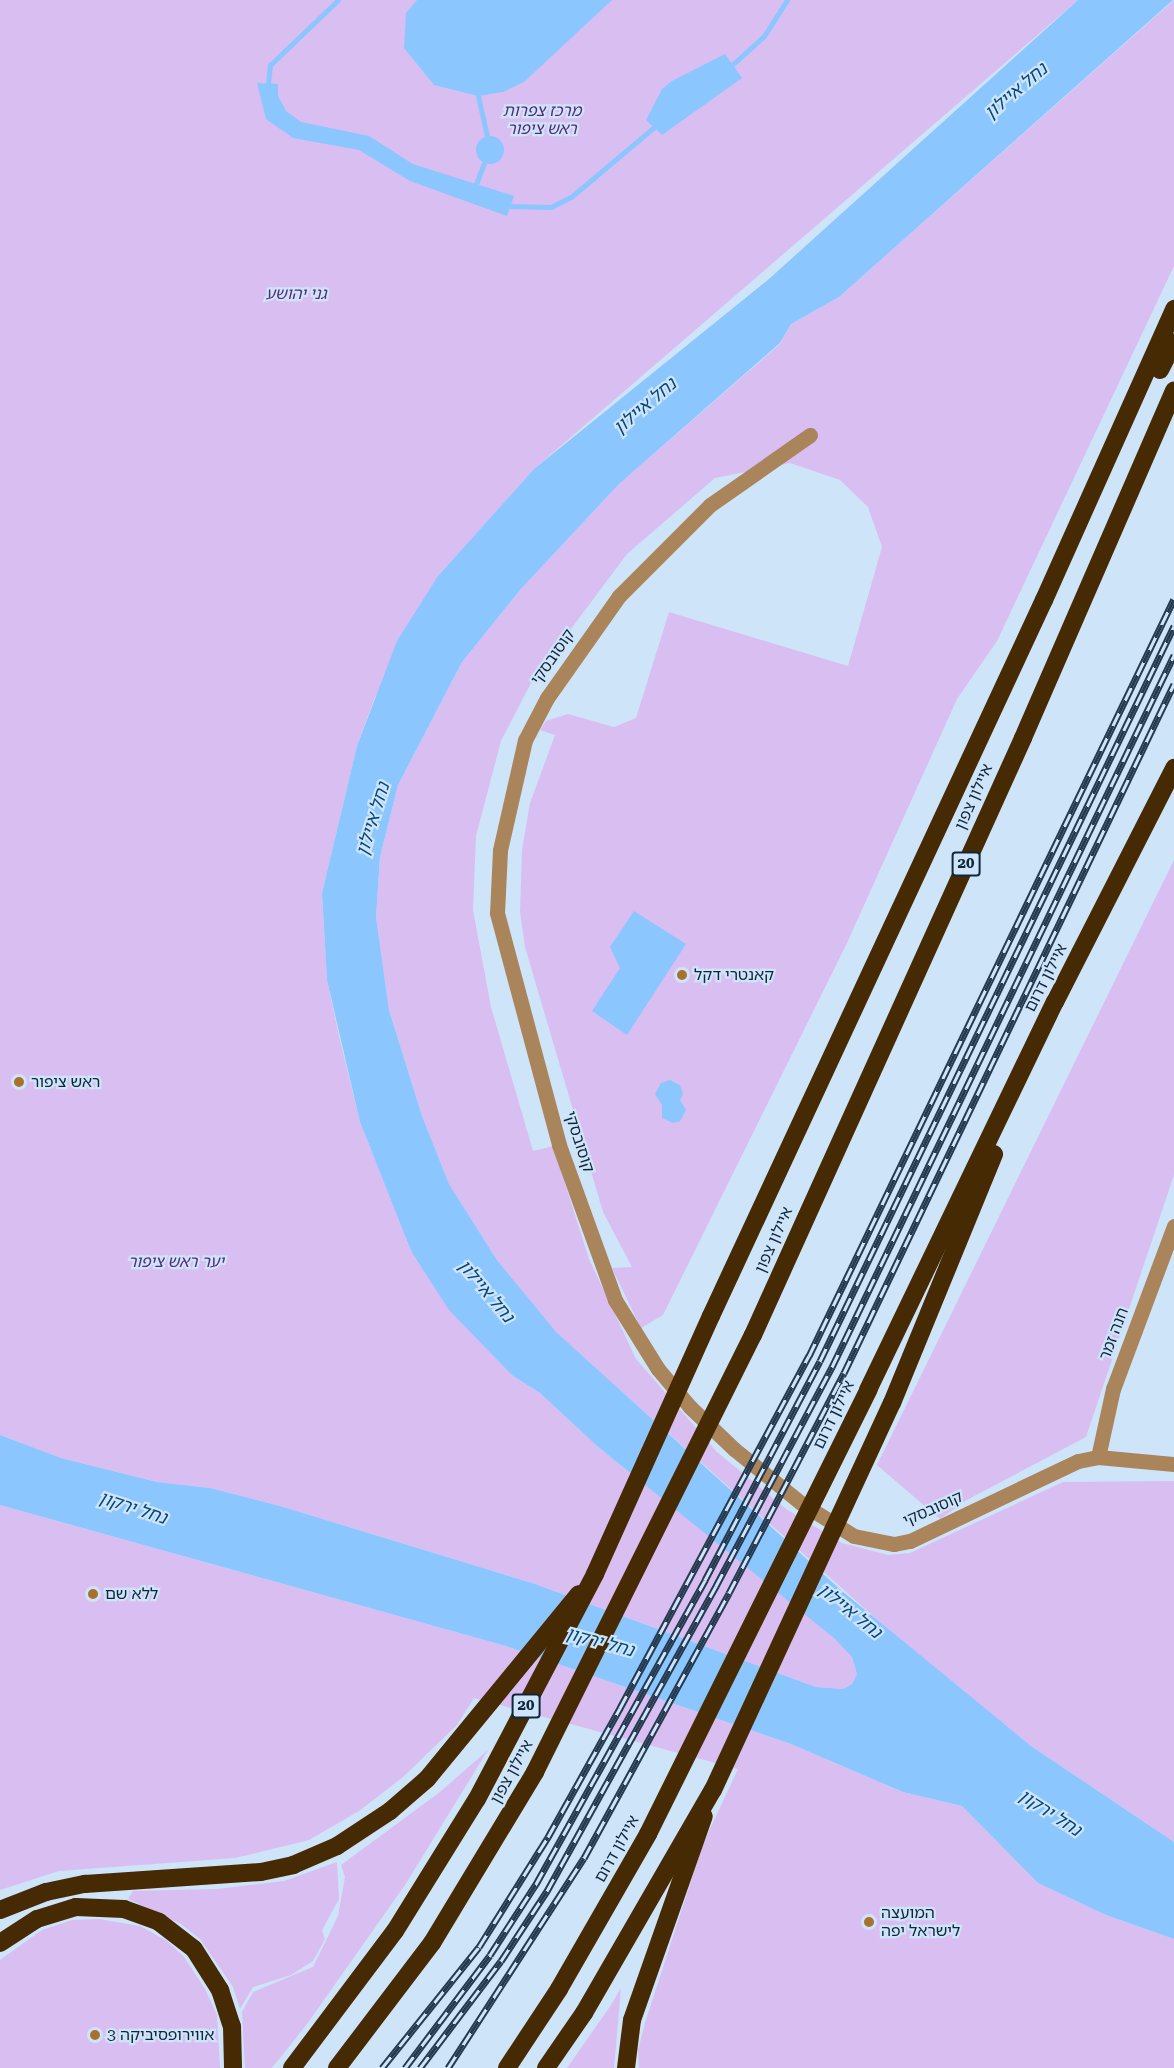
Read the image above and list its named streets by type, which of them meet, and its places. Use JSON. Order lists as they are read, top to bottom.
{
  "streets": {
    "highway": ["איילון צפון", "20", "איילון דרום"],
    "street": ["קוסובסקי", "חנה זמר"]
  },
  "crossings": [
    ["קוסובסקי", "חנה זמר"]
  ],
  "water": ["נחל איילון", "נחל ירקון"],
  "parks": ["מרכז צפרות ראש ציפור", "גני יהושע", "יער ראש ציפור"],
  "places": [
    "קאנטרי דקל",
    "ראש ציפור",
    "ללא שם",
    "המועצה לישראל יפה",
    "אווירופסיביקה 3"
  ]
}
